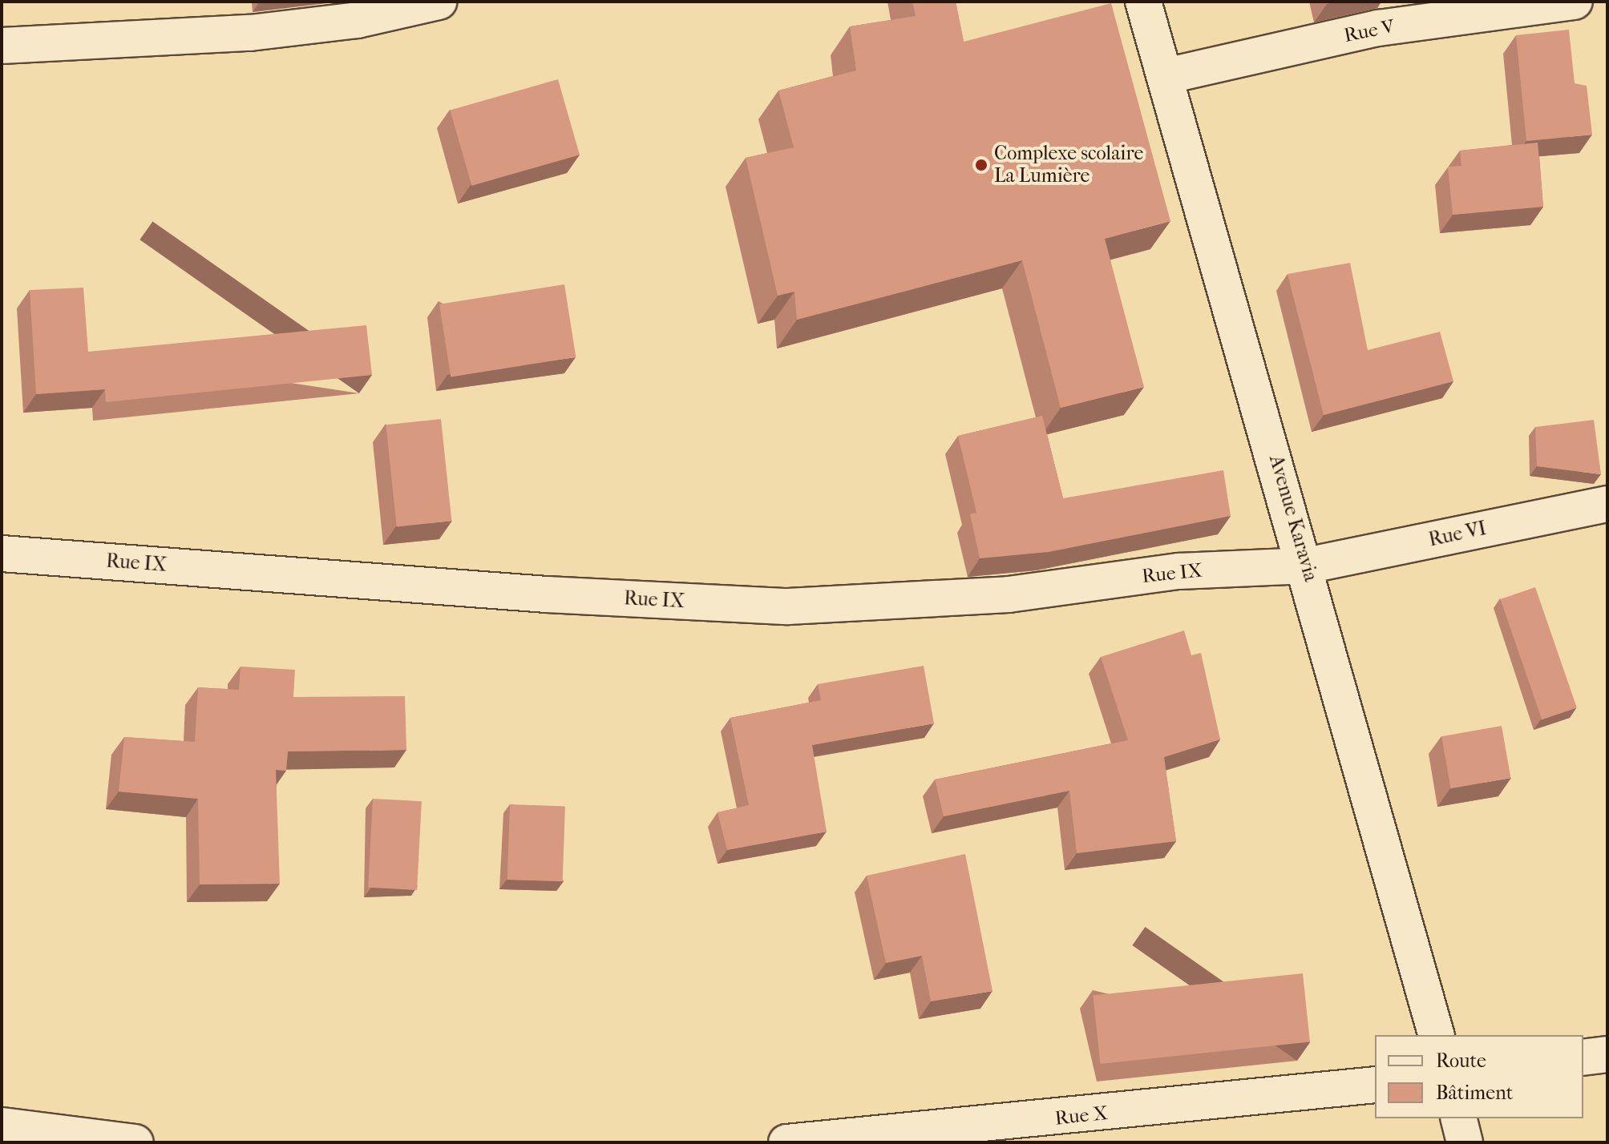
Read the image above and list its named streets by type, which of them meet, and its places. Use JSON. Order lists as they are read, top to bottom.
{
  "streets": {
    "street": [
      "Rue V",
      "Avenue Karavia",
      "Rue VI",
      "Rue IX",
      "Rue X"
    ]
  },
  "crossings": [
    ["Rue V", "Avenue Karavia"],
    ["Avenue Karavia", "Rue VI"],
    ["Avenue Karavia", "Rue IX"],
    ["Rue VI", "Rue IX"]
  ],
  "places": ["Complexe scolaire La Lumière"],
  "legend": ["Route", "Bâtiment"]
}
